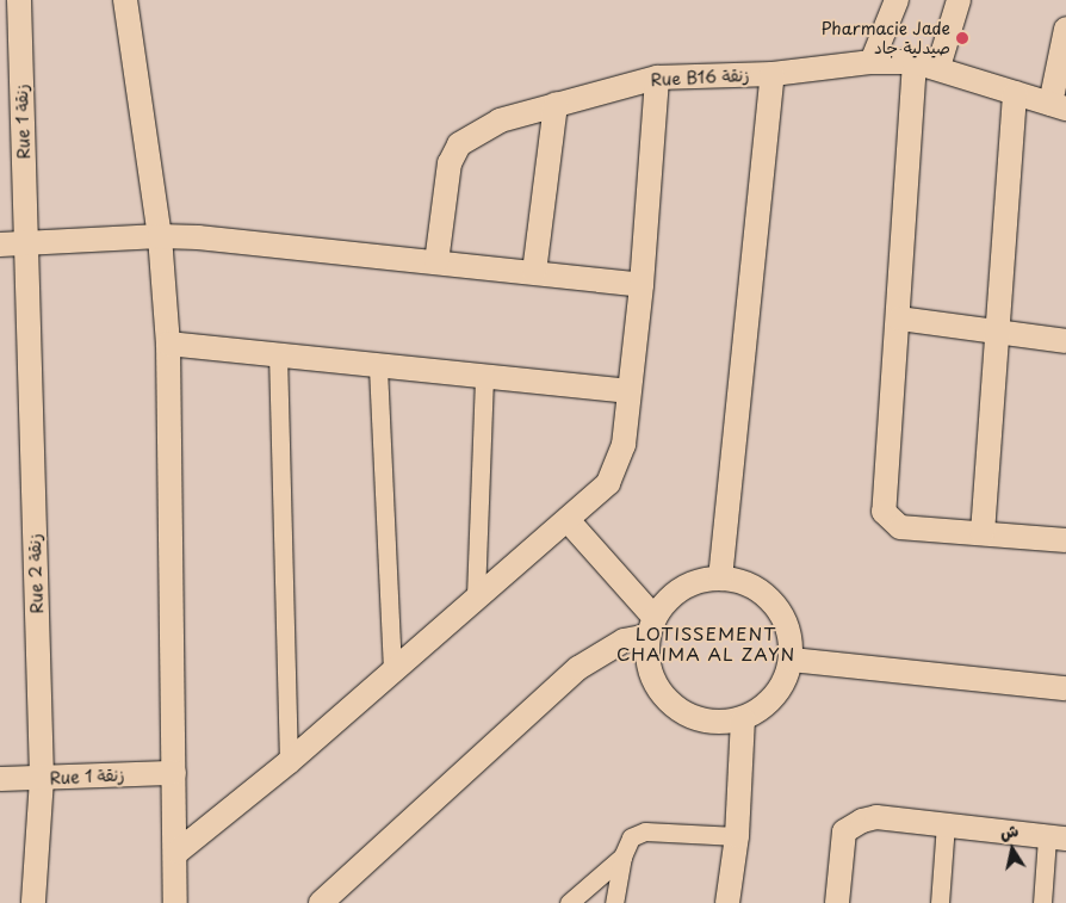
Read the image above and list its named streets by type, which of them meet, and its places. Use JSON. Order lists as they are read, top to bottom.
{
  "streets": {
    "street": ["Rue B16 زنقة", "Rue 1 زنقة", "Rue 2 زنقة"]
  },
  "crossings": [
    ["Rue 1 زنقة", "Rue 2 زنقة"]
  ],
  "districts": ["LOTISSEMENT CHAIMA AL ZAYN"],
  "places": ["Pharmacie Jade صيدلية جاد"],
  "north": "top"
}
